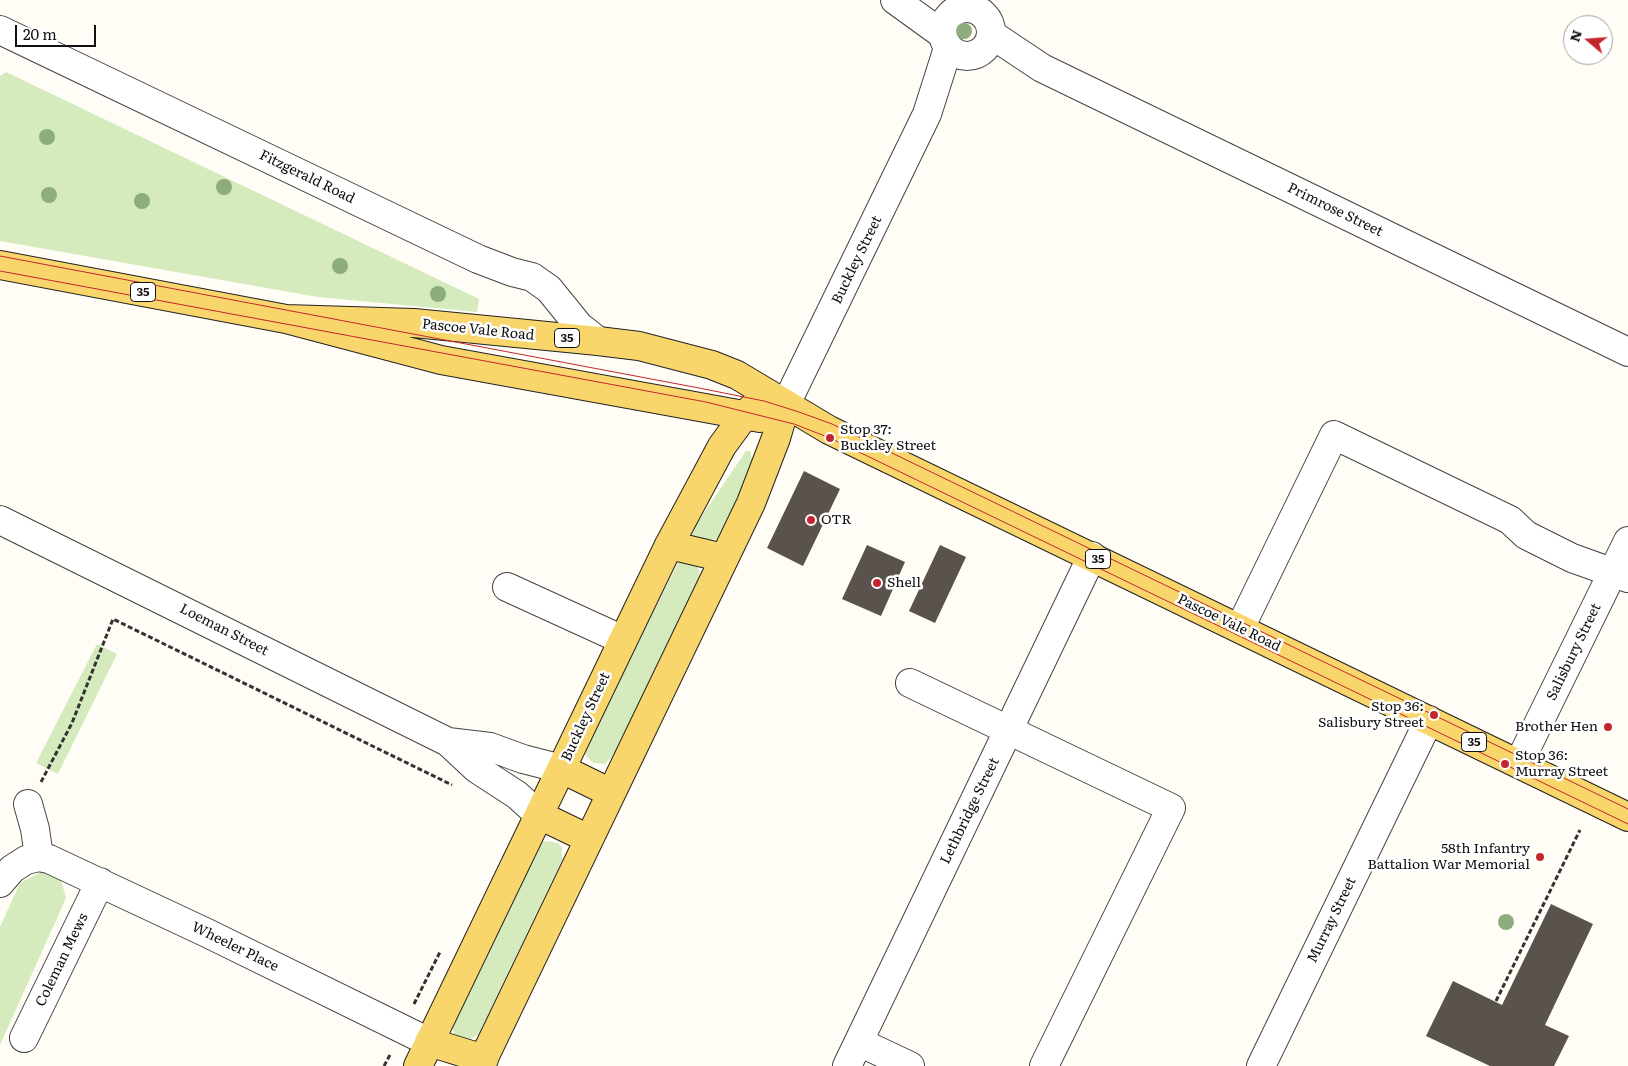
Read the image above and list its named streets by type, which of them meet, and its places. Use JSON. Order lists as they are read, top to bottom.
{
  "streets": {
    "main road": ["Buckley Street", "35", "Pascoe Vale Road"],
    "street": [
      "Fitzgerald Road",
      "Primrose Street",
      "Loeman Street",
      "Salisbury Street",
      "Lethbridge Street",
      "Murray Street",
      "Wheeler Place",
      "Coleman Mews"
    ]
  },
  "crossings": [
    ["Fitzgerald Road", "Pascoe Vale Road"],
    ["Primrose Street", "Buckley Street"],
    ["Buckley Street", "Pascoe Vale Road"],
    ["Buckley Street", "Loeman Street"],
    ["Buckley Street", "Wheeler Place"],
    ["Pascoe Vale Road", "Salisbury Street"],
    ["Pascoe Vale Road", "Lethbridge Street"],
    ["Pascoe Vale Road", "Murray Street"],
    ["Wheeler Place", "Coleman Mews"]
  ],
  "places": [
    "Stop 37: Buckley Street",
    "OTR",
    "Shell",
    "Stop 36: Salisbury Street",
    "Brother Hen",
    "Stop 36: Murray Street",
    "58th Infantry Battalion War Memorial"
  ],
  "scale_bar": "20 m",
  "north": "left"
}
